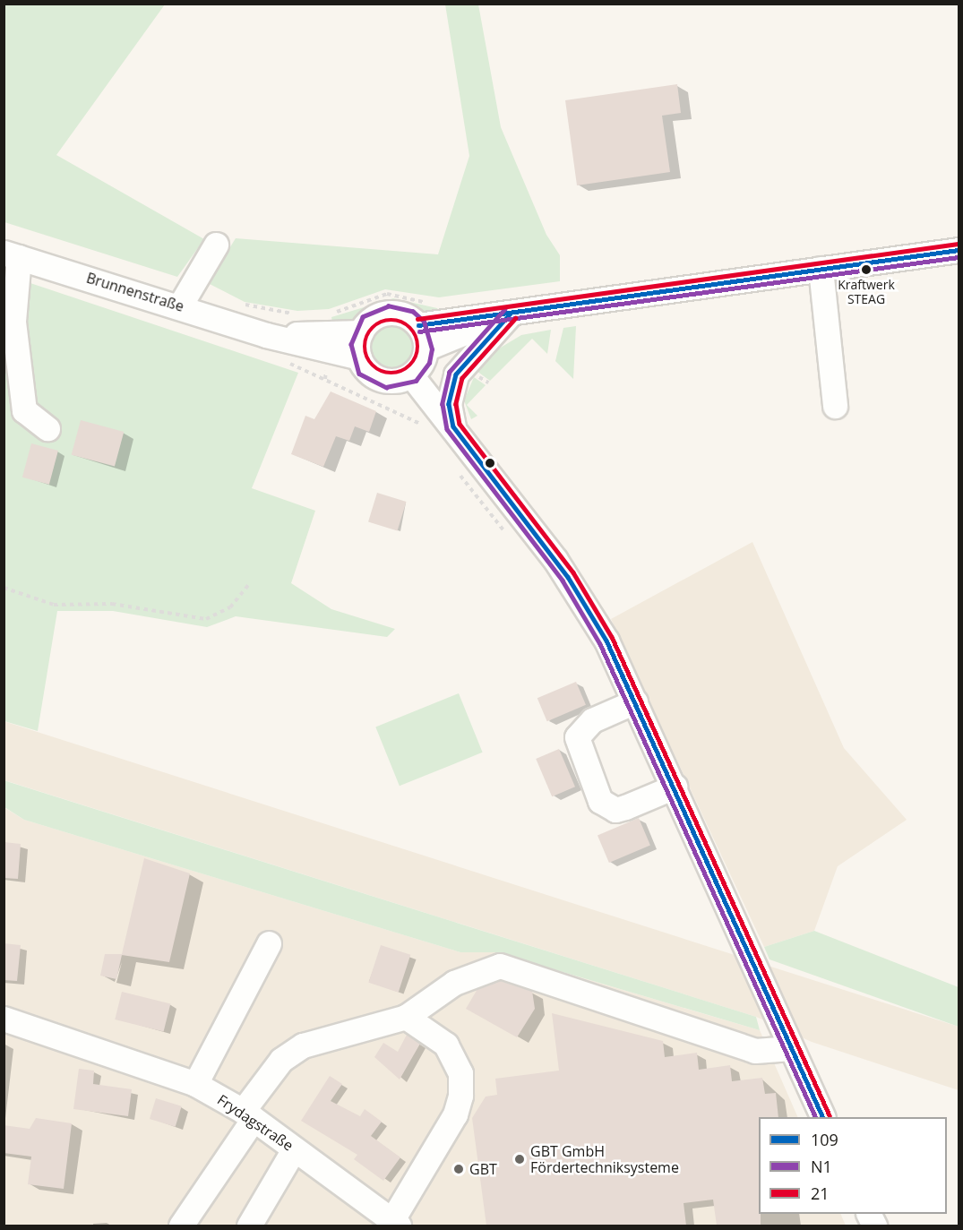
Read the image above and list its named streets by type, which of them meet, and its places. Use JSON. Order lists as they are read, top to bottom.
{
  "streets": {
    "street": ["Brunnenstraße", "Frydagstraße"]
  },
  "places": ["Kraftwerk STEAG", "GBT GmbH Fördertechniksysteme", "GBT"],
  "lines": ["transit line 21", "transit line 109", "transit line N1"],
  "legend": ["109", "N1", "21"]
}
